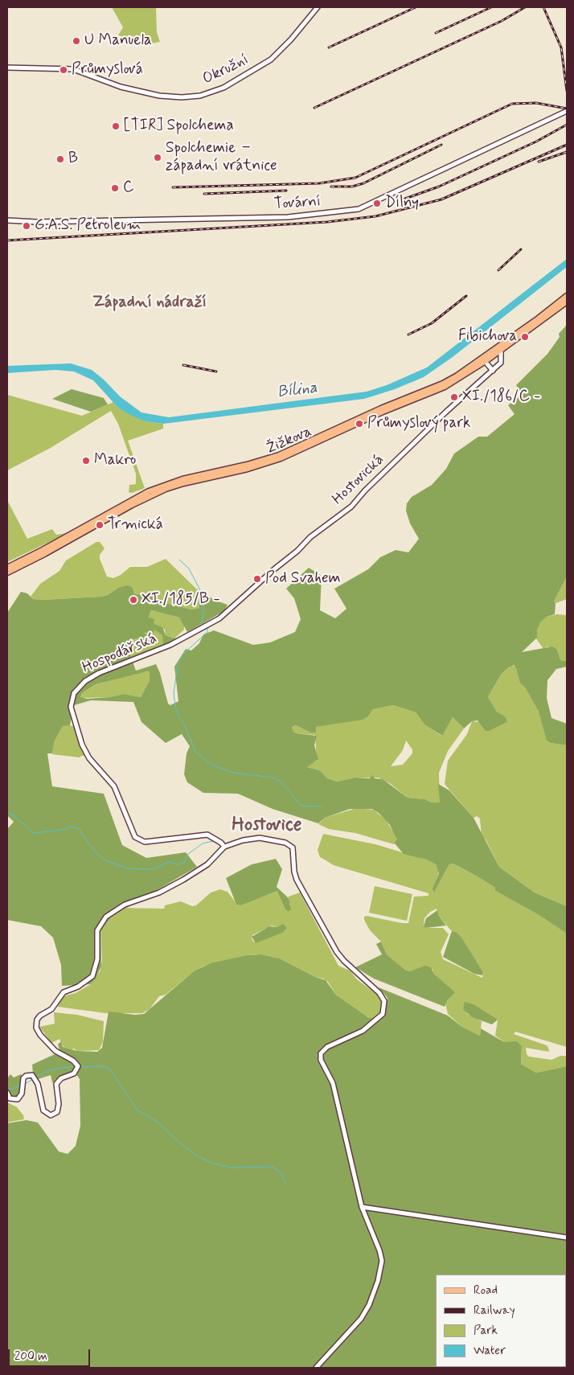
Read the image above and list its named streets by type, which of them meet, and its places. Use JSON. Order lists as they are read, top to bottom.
{
  "streets": {
    "main road": ["Žižkova"],
    "street": [
      "Okružní",
      "Tovární",
      "Hostovická",
      "Hospodářská"
    ]
  },
  "crossings": [
    ["Žižkova", "Hostovická"],
    ["Hostovická", "Hospodářská"]
  ],
  "districts": ["Západní nádraží", "Hostovice"],
  "water": ["Bílina"],
  "places": [
    "U Manuela",
    "Průmyslová",
    "[TIR] Spolchema",
    "Spolchemie – západní vrátnice",
    "B",
    "C",
    "Dílny",
    "G.A.S. Petroleum",
    "Fibichova",
    "XI./186/C -",
    "Průmyslový park",
    "Makro",
    "Trmická",
    "Pod Svahem",
    "XI./185/B -"
  ],
  "legend": [
    "Road",
    "Railway",
    "Park",
    "Water"
  ],
  "scale_bar": "200 m"
}
